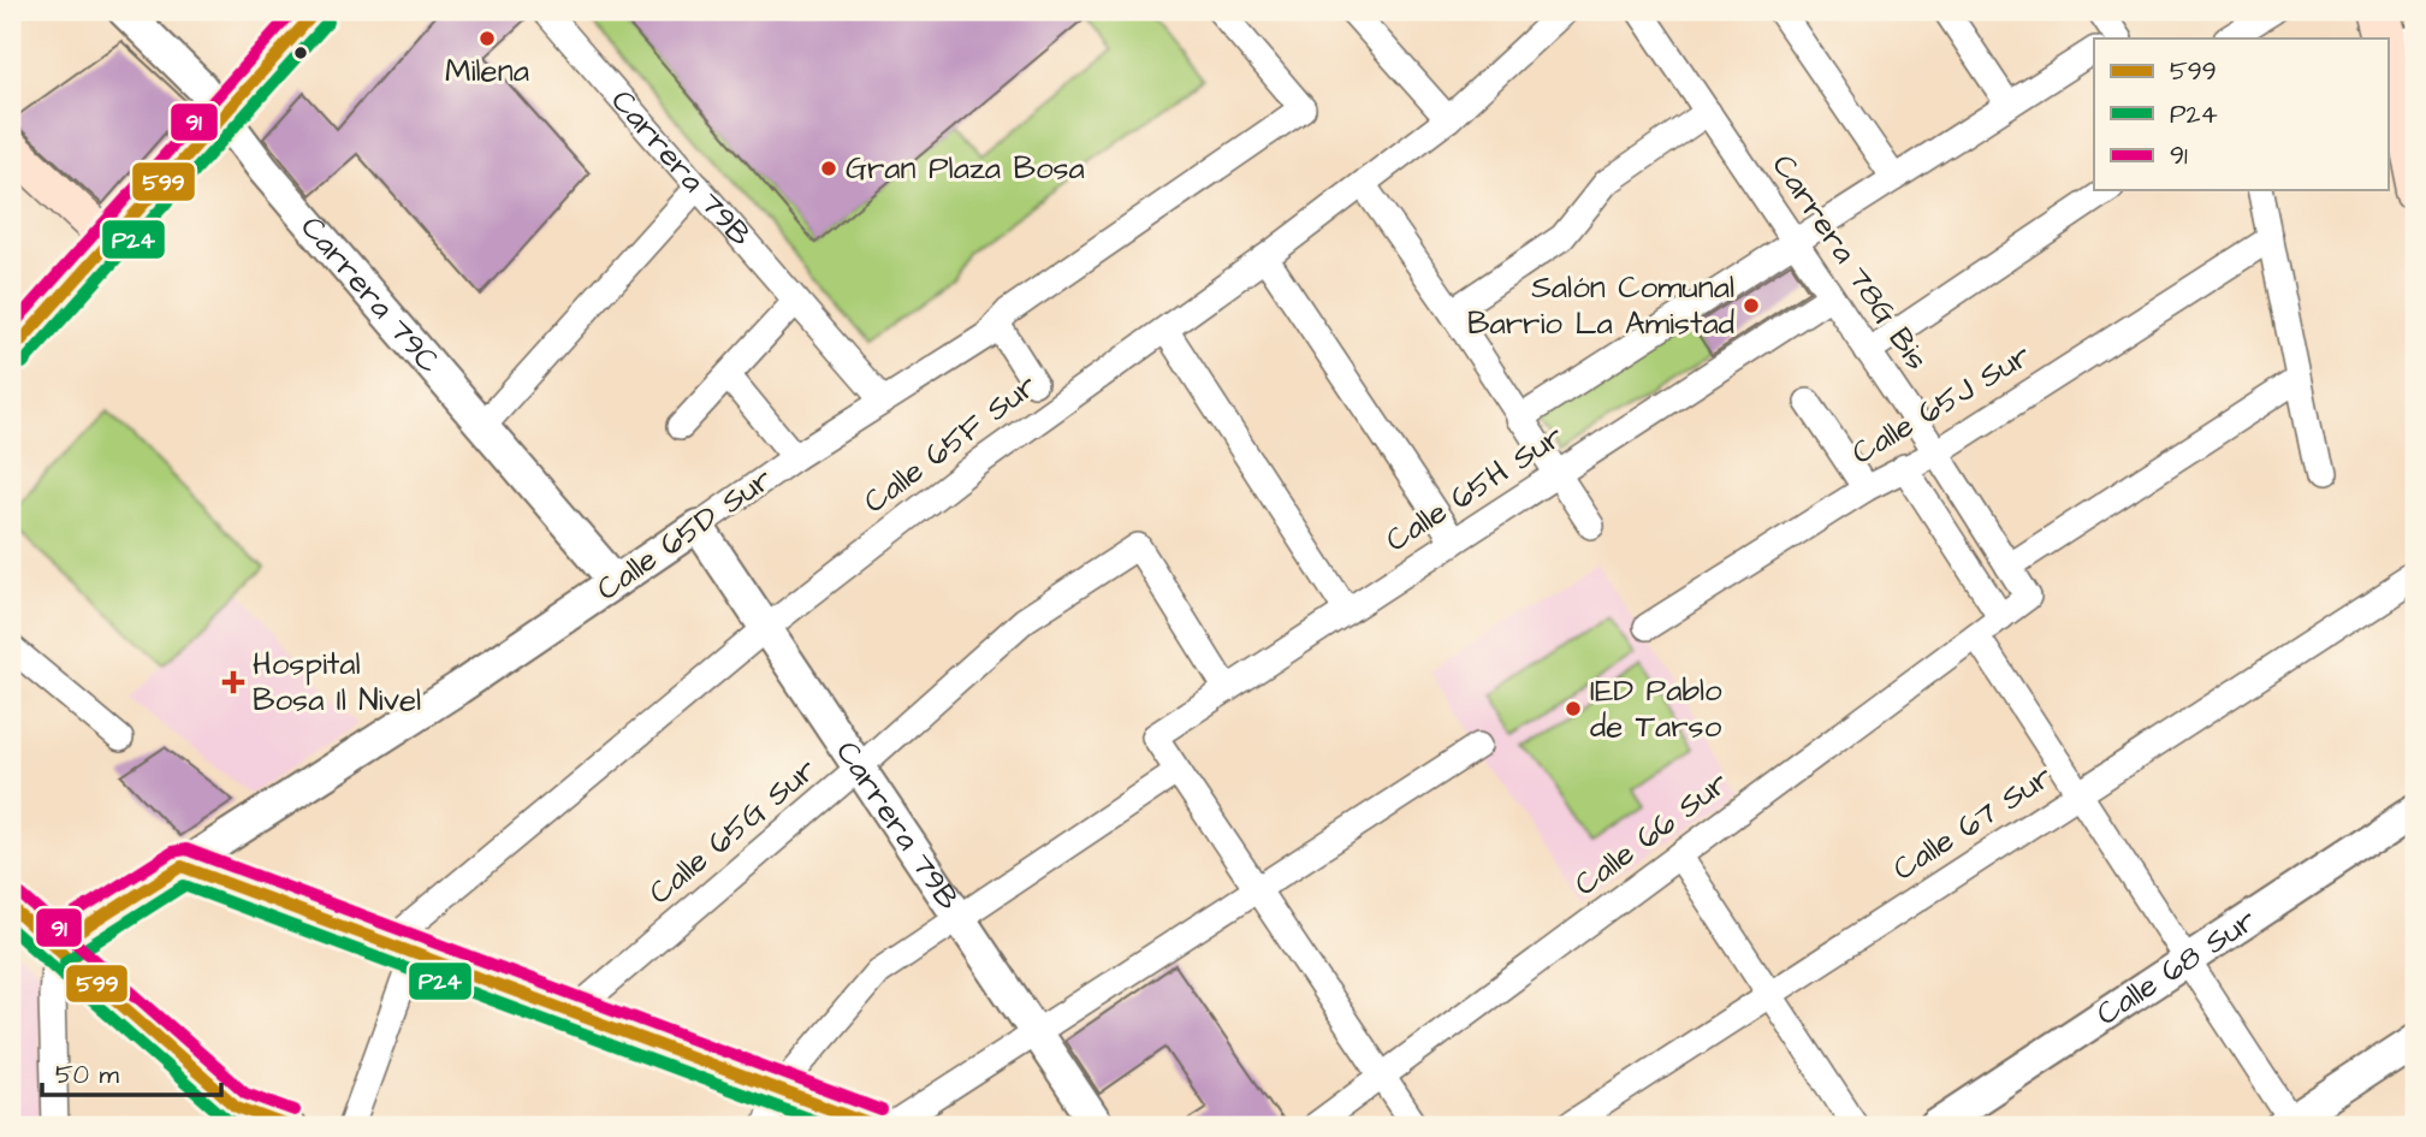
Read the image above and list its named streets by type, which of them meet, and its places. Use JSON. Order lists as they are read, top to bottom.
{
  "streets": {
    "street": [
      "Carrera 79B",
      "Carrera 78G Bis",
      "Carrera 79C",
      "Calle 65J Sur",
      "Calle 65F Sur",
      "Calle 65H Sur",
      "Calle 65D Sur",
      "Calle 67 Sur",
      "Calle 65G Sur",
      "Calle 66 Sur",
      "Calle 68 Sur"
    ]
  },
  "crossings": [
    ["Carrera 79B", "Calle 65F Sur"],
    ["Carrera 79B", "Calle 65D Sur"],
    ["Carrera 79B", "Calle 65G Sur"],
    ["Carrera 78G Bis", "Calle 65J Sur"],
    ["Carrera 78G Bis", "Calle 65H Sur"],
    ["Carrera 78G Bis", "Calle 66 Sur"],
    ["Carrera 79C", "Calle 65D Sur"],
    ["Calle 65H Sur", "Calle 65G Sur"]
  ],
  "places": {
    "other": [
      "Milena",
      "Gran Plaza Bosa",
      "Salón Comunal Barrio La Amistad",
      "IED Pablo de Tarso"
    ],
    "health": ["Hospital Bosa Il Nivel"]
  },
  "lines": ["transit line 599", "transit line 91", "transit line P24"],
  "legend": ["599", "P24", "91"],
  "scale_bar": "50 m"
}
